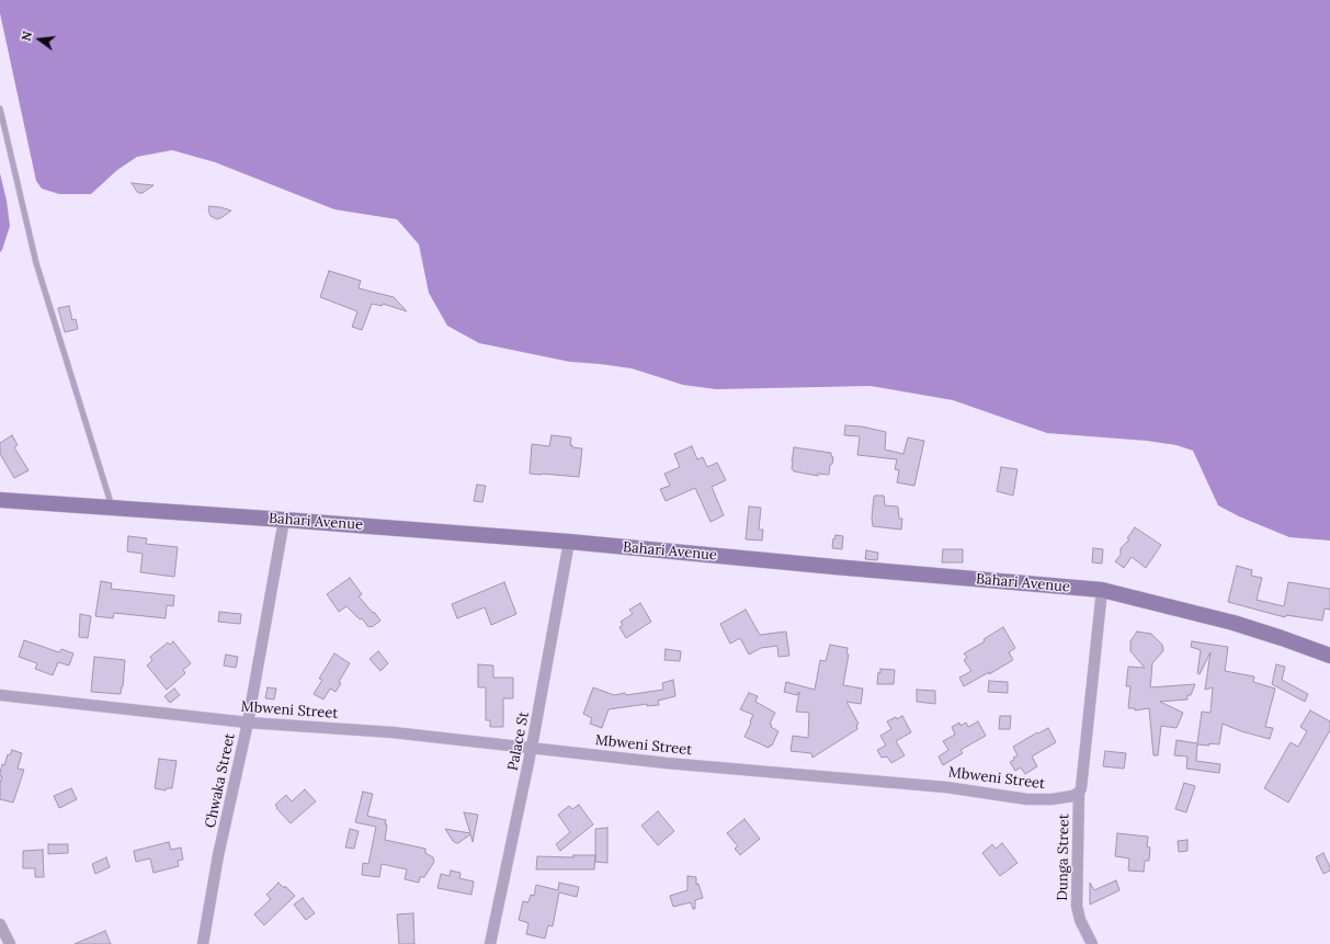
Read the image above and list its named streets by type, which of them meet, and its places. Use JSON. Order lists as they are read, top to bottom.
{
  "streets": {
    "street": [
      "Bahari Avenue",
      "Mbweni Street",
      "Palace St",
      "Chwaka Street",
      "Dunga Street"
    ]
  },
  "crossings": [
    ["Bahari Avenue", "Palace St"],
    ["Bahari Avenue", "Chwaka Street"],
    ["Mbweni Street", "Palace St"],
    ["Mbweni Street", "Chwaka Street"],
    ["Mbweni Street", "Dunga Street"]
  ],
  "north": "left"
}
